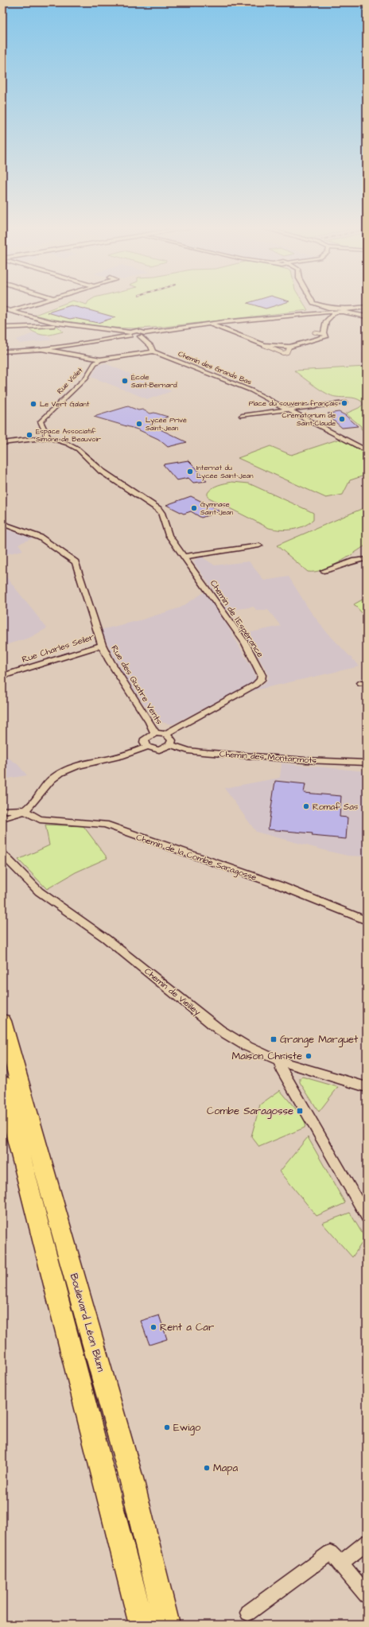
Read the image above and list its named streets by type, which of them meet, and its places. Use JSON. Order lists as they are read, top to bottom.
{
  "streets": {
    "main road": ["Boulevard Léon Blum"],
    "street": [
      "Chemin des Grands Bas",
      "Rue Violet",
      "Chemin de l'Espérance",
      "Rue Charles Seiler",
      "Rue des Quatre Vents",
      "Chemin des Montarmots",
      "Chemin de la Combe Saragosse",
      "Chemin de Vieilley"
    ]
  },
  "crossings": [
    ["Rue Violet", "Chemin de l'Espérance"],
    ["Rue Charles Seiler", "Rue des Quatre Vents"]
  ],
  "places": {
    "other": [
      "École Saint-Bernard",
      "Place du souvenir français",
      "Le Vert Galant",
      "Crématorium de Saint-Claude",
      "Lycée Privé Saint-Jean",
      "Espace Associatif Simone de Beauvoir",
      "Internat du Lycée Saint-Jean",
      "Gymnase Saint-Jean",
      "Romaf Sas",
      "Maison Christe",
      "Rent a Car",
      "Ewigo",
      "Mapa"
    ],
    "transit": ["Grange Marguet", "Combe Saragosse"]
  }
}
